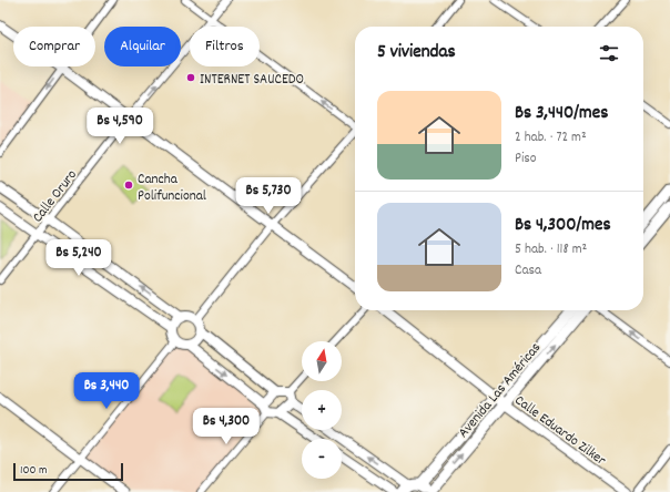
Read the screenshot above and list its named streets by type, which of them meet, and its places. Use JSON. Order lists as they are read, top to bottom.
{
  "streets": {
    "main road": ["Avenida Las Américas"],
    "street": ["Calle Oruro", "Calle Eduardo Zilker"]
  },
  "crossings": [
    ["Avenida Las Américas", "Calle Eduardo Zilker"]
  ],
  "one_way": ["Calle Oruro"],
  "places": ["INTERNET SAUCEDO", "Cancha Polifuncional"],
  "scale_bar": "100 m",
  "north": "top",
  "page": {
    "chip": ["Comprar", "Alquilar", "Filtros"],
    "heading": "5 viviendas",
    "list": [
      {
        "name": "Bs 3,440/mes",
        "note": "2 hab. · 72 m² · Piso"
      },
      {
        "name": "Bs 4,300/mes",
        "note": "5 hab. · 118 m² · Casa"
      }
    ],
    "price": [
      "Bs 4,590",
      "Bs 5,730",
      "Bs 5,240",
      "Bs 3,440",
      "Bs 4,300"
    ],
    "map_buttons": ["+", "−"],
    "scale": "100 m"
  }
}
